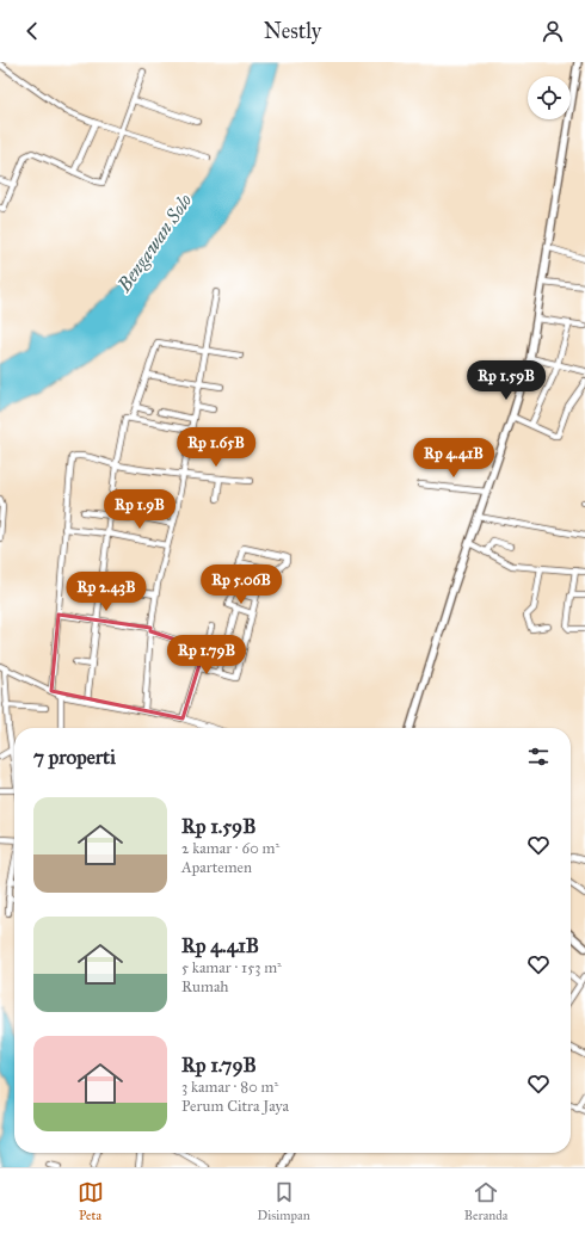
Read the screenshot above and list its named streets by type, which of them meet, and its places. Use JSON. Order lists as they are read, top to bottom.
{
  "water": ["Bengawan Solo"],
  "page": {
    "header": "Nestly",
    "price": [
      "Rp 1.59B",
      "Rp 1.65B",
      "Rp 4.41B",
      "Rp 1.9B",
      "Rp 5.06B",
      "Rp 2.43B",
      "Rp 1.79B"
    ],
    "heading": "7 properti",
    "list": [
      {
        "name": "Rp 1.59B",
        "note": "2 kamar · 60 m² · Apartemen"
      },
      {
        "name": "Rp 4.41B",
        "note": "5 kamar · 153 m² · Rumah"
      },
      {
        "name": "Rp 1.79B",
        "note": "3 kamar · 80 m² · Perum Citra Jaya"
      }
    ],
    "tabs": ["Peta", "Disimpan", "Beranda"]
  }
}
